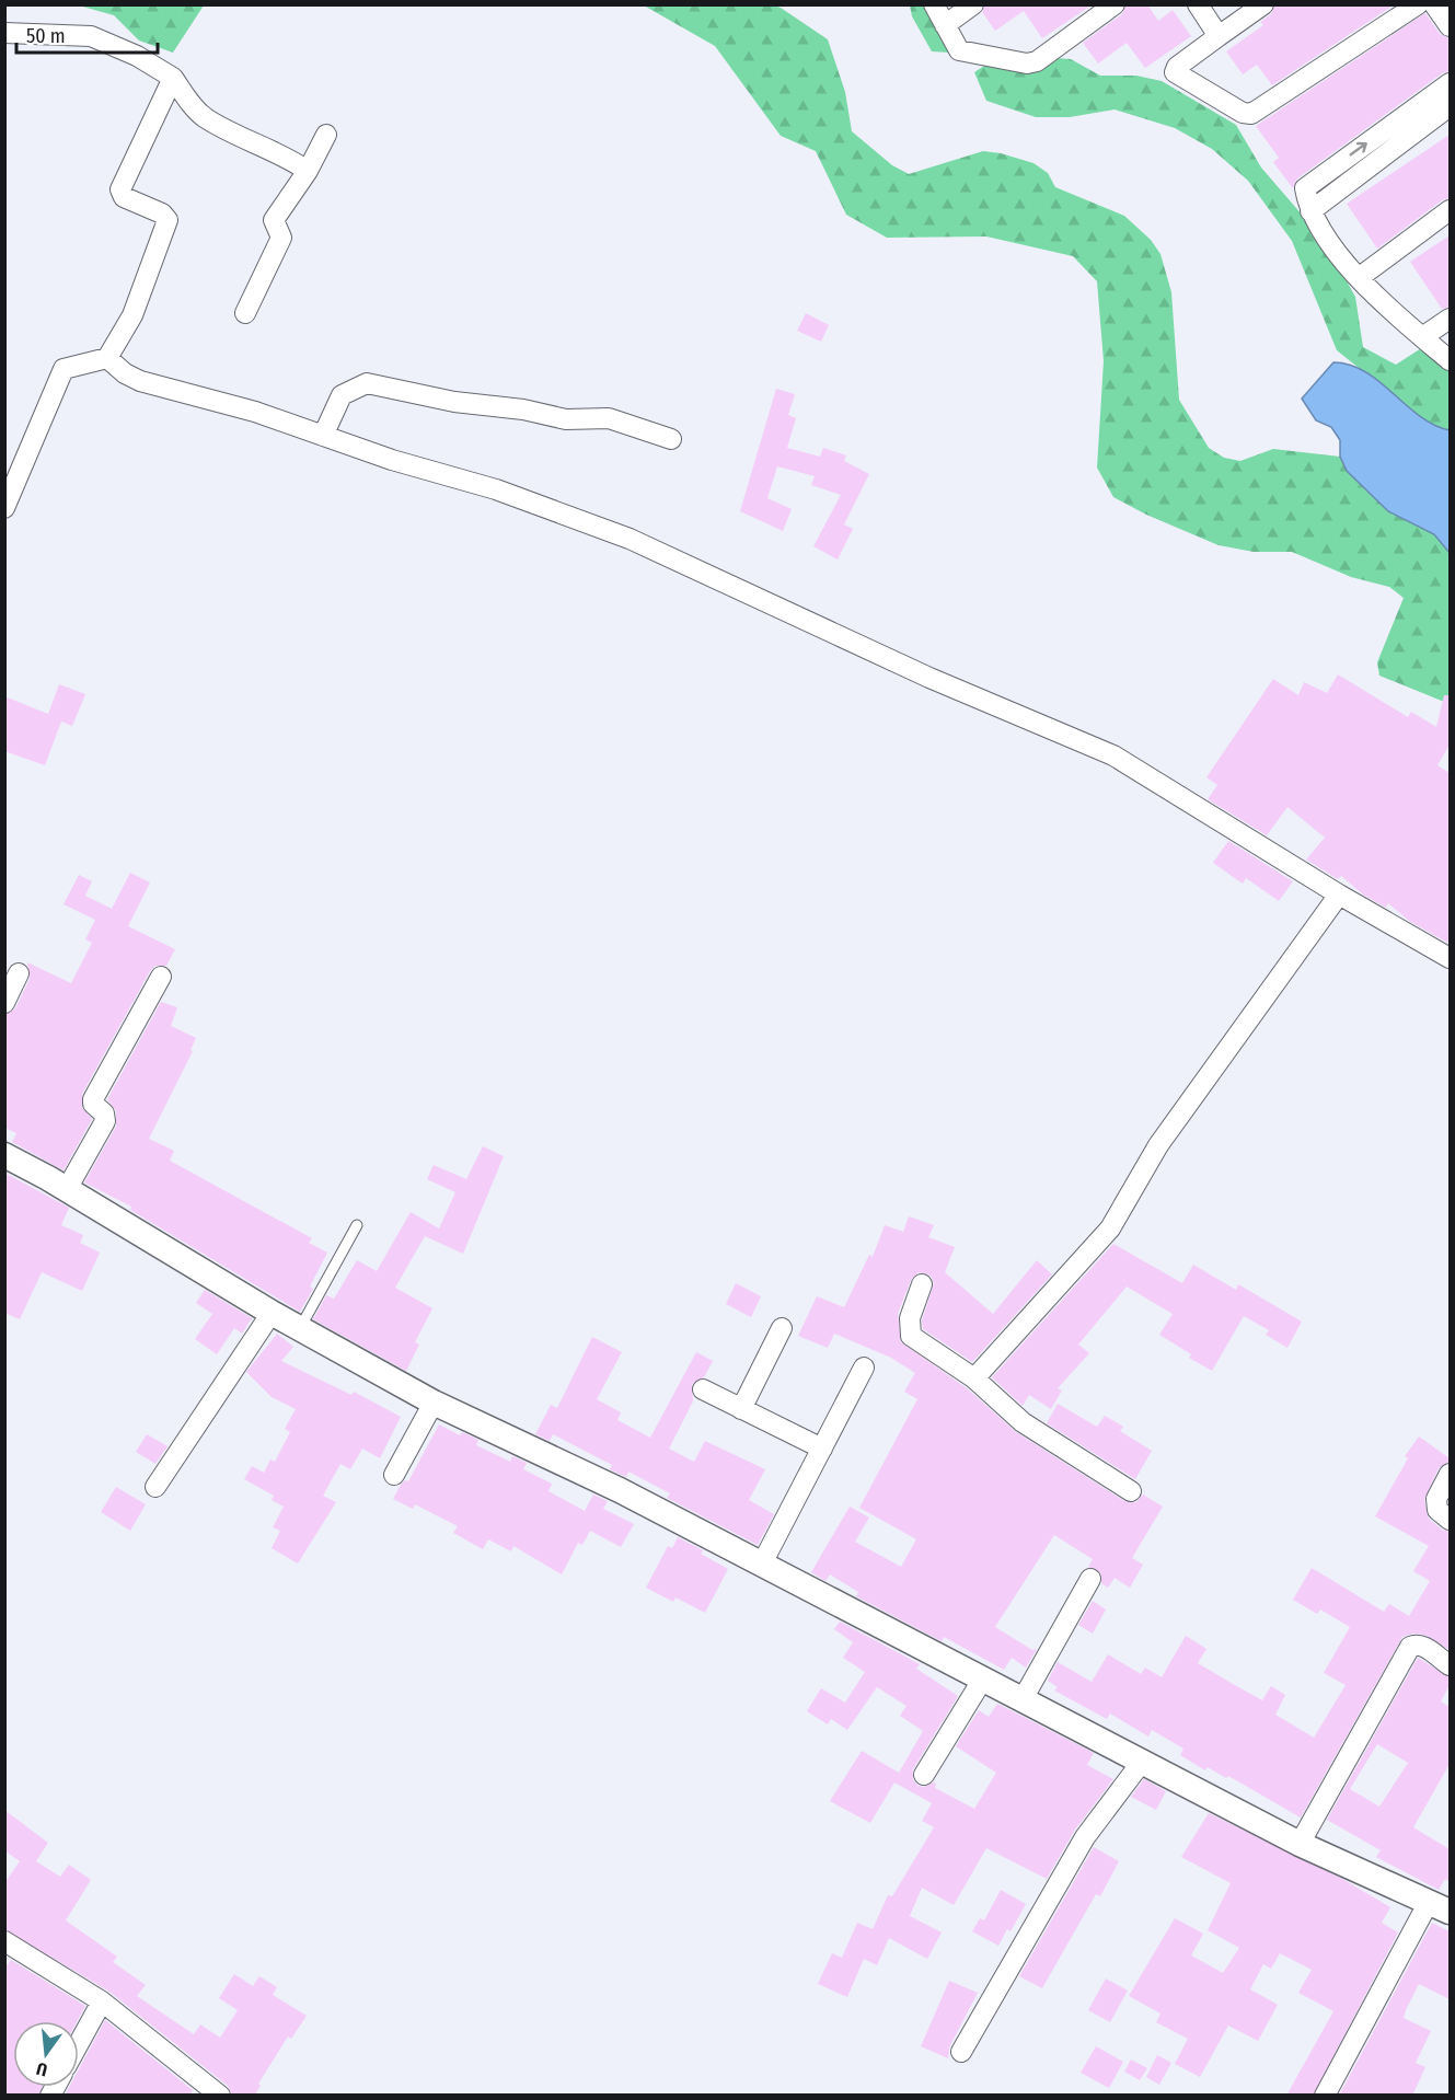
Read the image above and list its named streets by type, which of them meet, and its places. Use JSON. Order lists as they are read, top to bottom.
{
  "scale_bar": "50 m",
  "north": "bottom"
}
